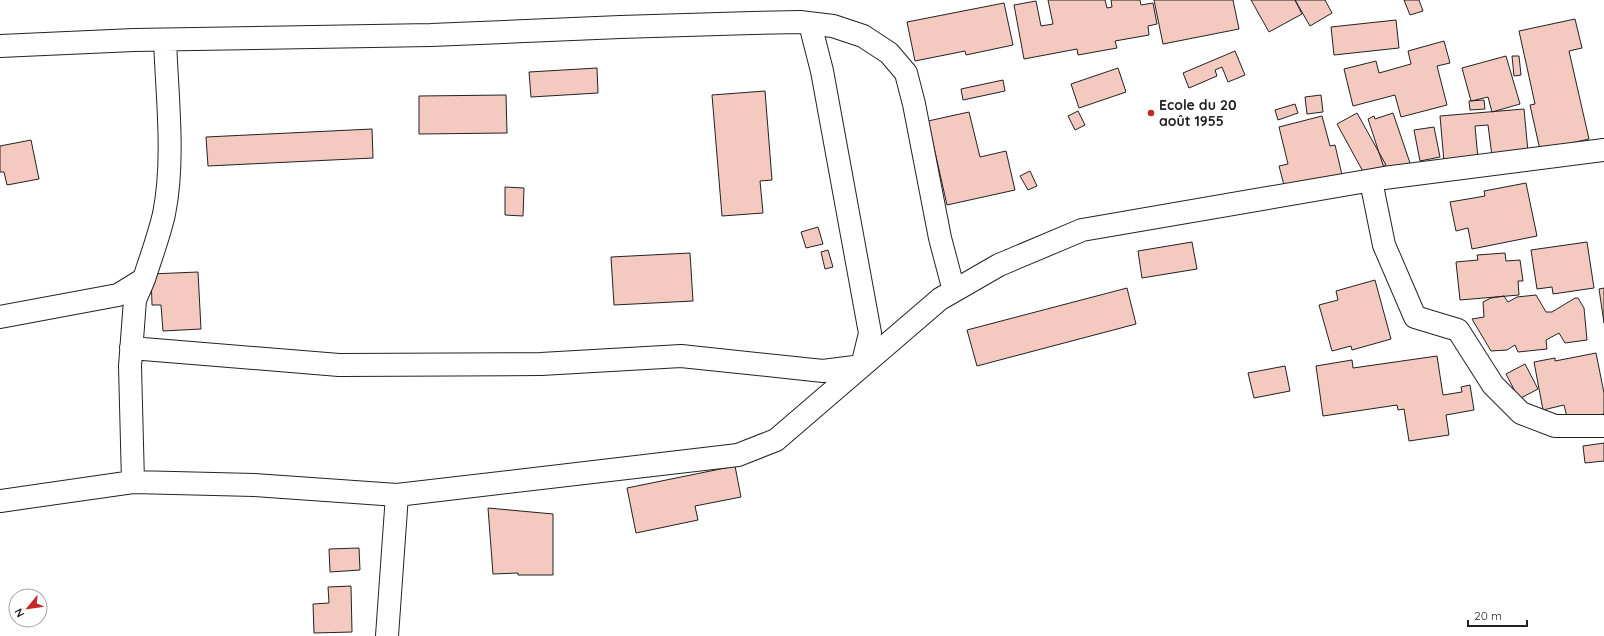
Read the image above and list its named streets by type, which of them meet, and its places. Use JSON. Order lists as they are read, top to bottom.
{
  "places": ["Ecole du 20 août 1955"],
  "scale_bar": "20 m",
  "north": "bottom left"
}
